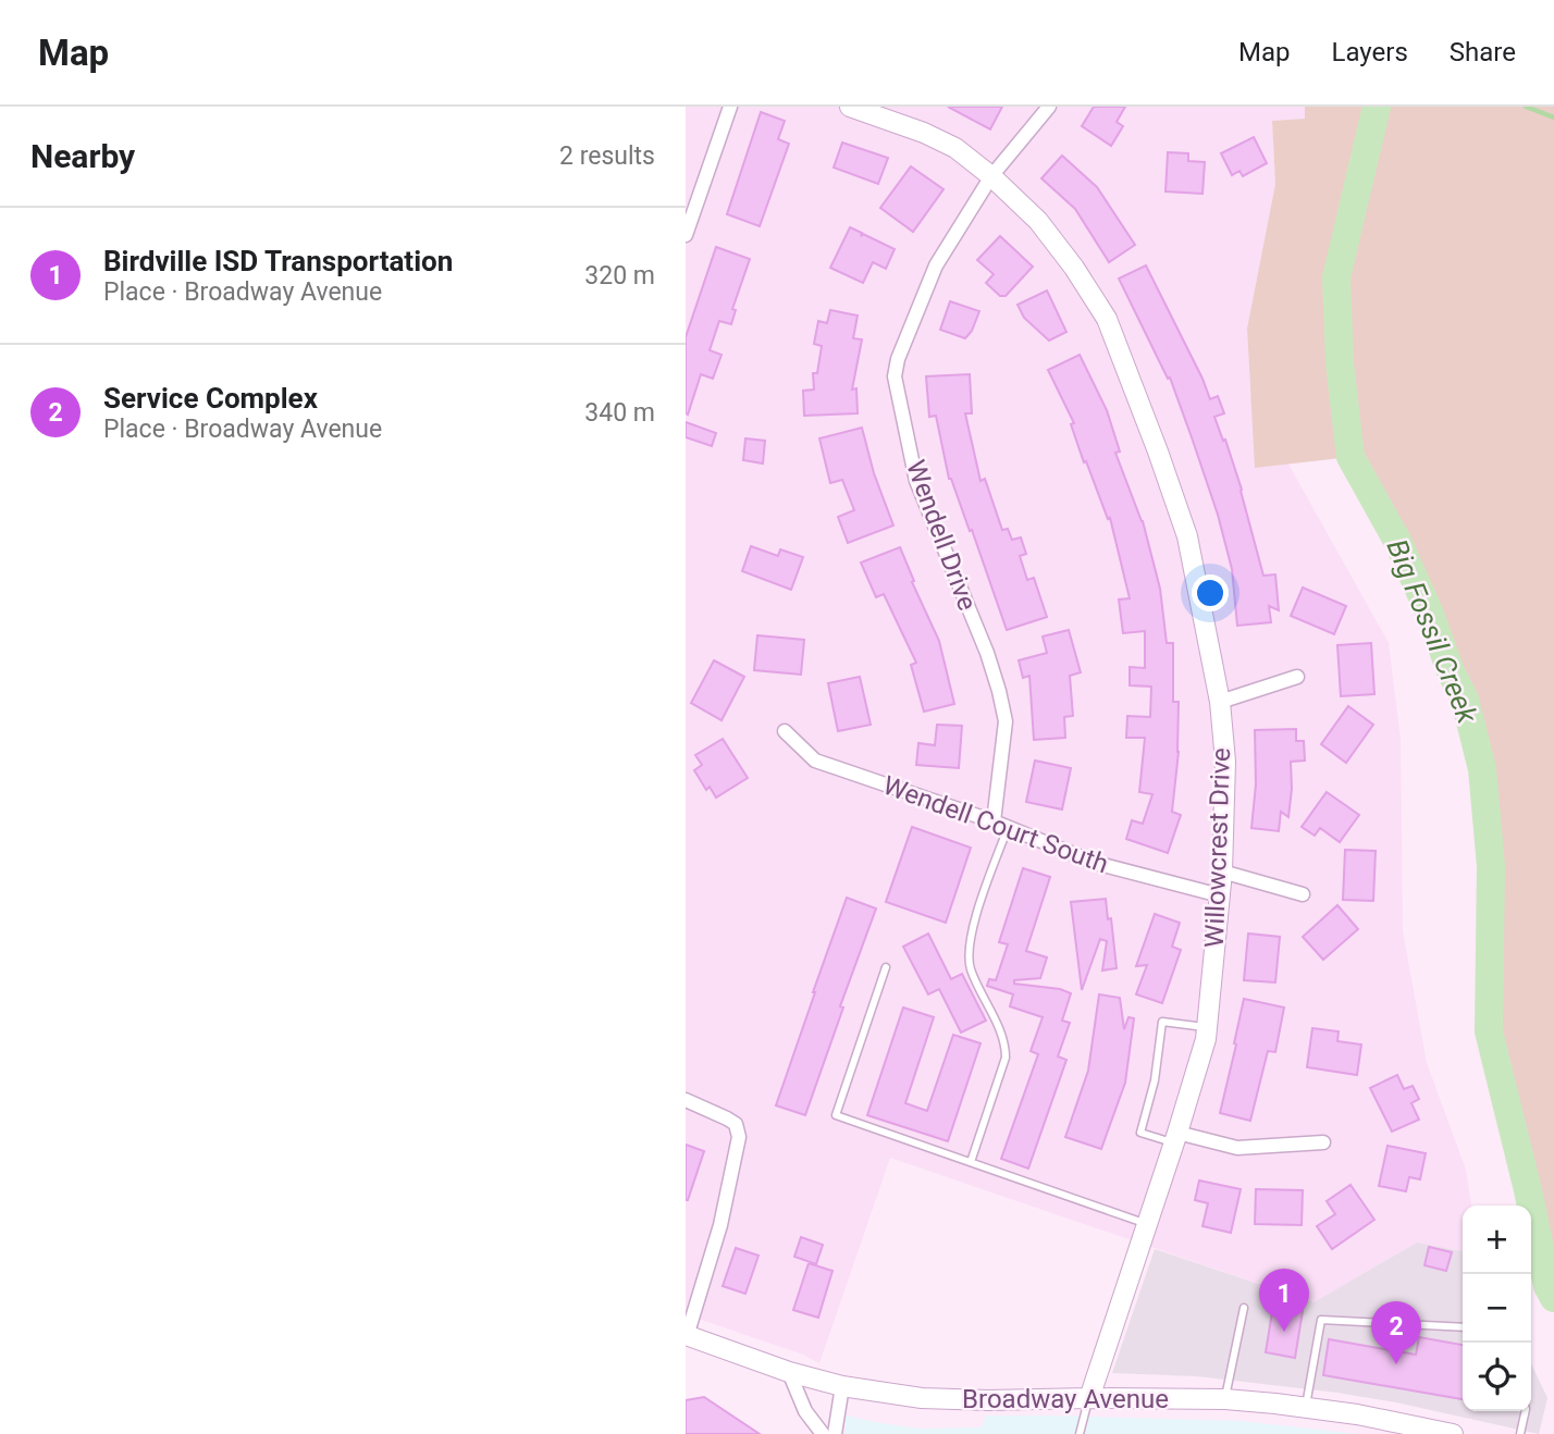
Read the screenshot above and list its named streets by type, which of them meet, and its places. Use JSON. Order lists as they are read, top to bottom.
{
  "streets": {
    "street": [
      "Wendell Drive",
      "Wendell Court South",
      "Willowcrest Drive",
      "Broadway Avenue"
    ]
  },
  "crossings": [
    ["Wendell Drive", "Wendell Court South"],
    ["Wendell Drive", "Willowcrest Drive"],
    ["Wendell Court South", "Willowcrest Drive"],
    ["Willowcrest Drive", "Broadway Avenue"]
  ],
  "water": ["Big Fossil Creek"],
  "page": {
    "header": "Map",
    "nav": ["Map", "Layers", "Share"],
    "heading": ["Nearby", "2 results"],
    "list": [
      {
        "mark": "1",
        "name": "Birdville ISD Transportation",
        "note": "Place · Broadway Avenue",
        "value": "320 m"
      },
      {
        "mark": "2",
        "name": "Service Complex",
        "note": "Place · Broadway Avenue",
        "value": "340 m"
      }
    ],
    "map_buttons": ["+", "−"],
    "pins": ["1", "2"]
  }
}
